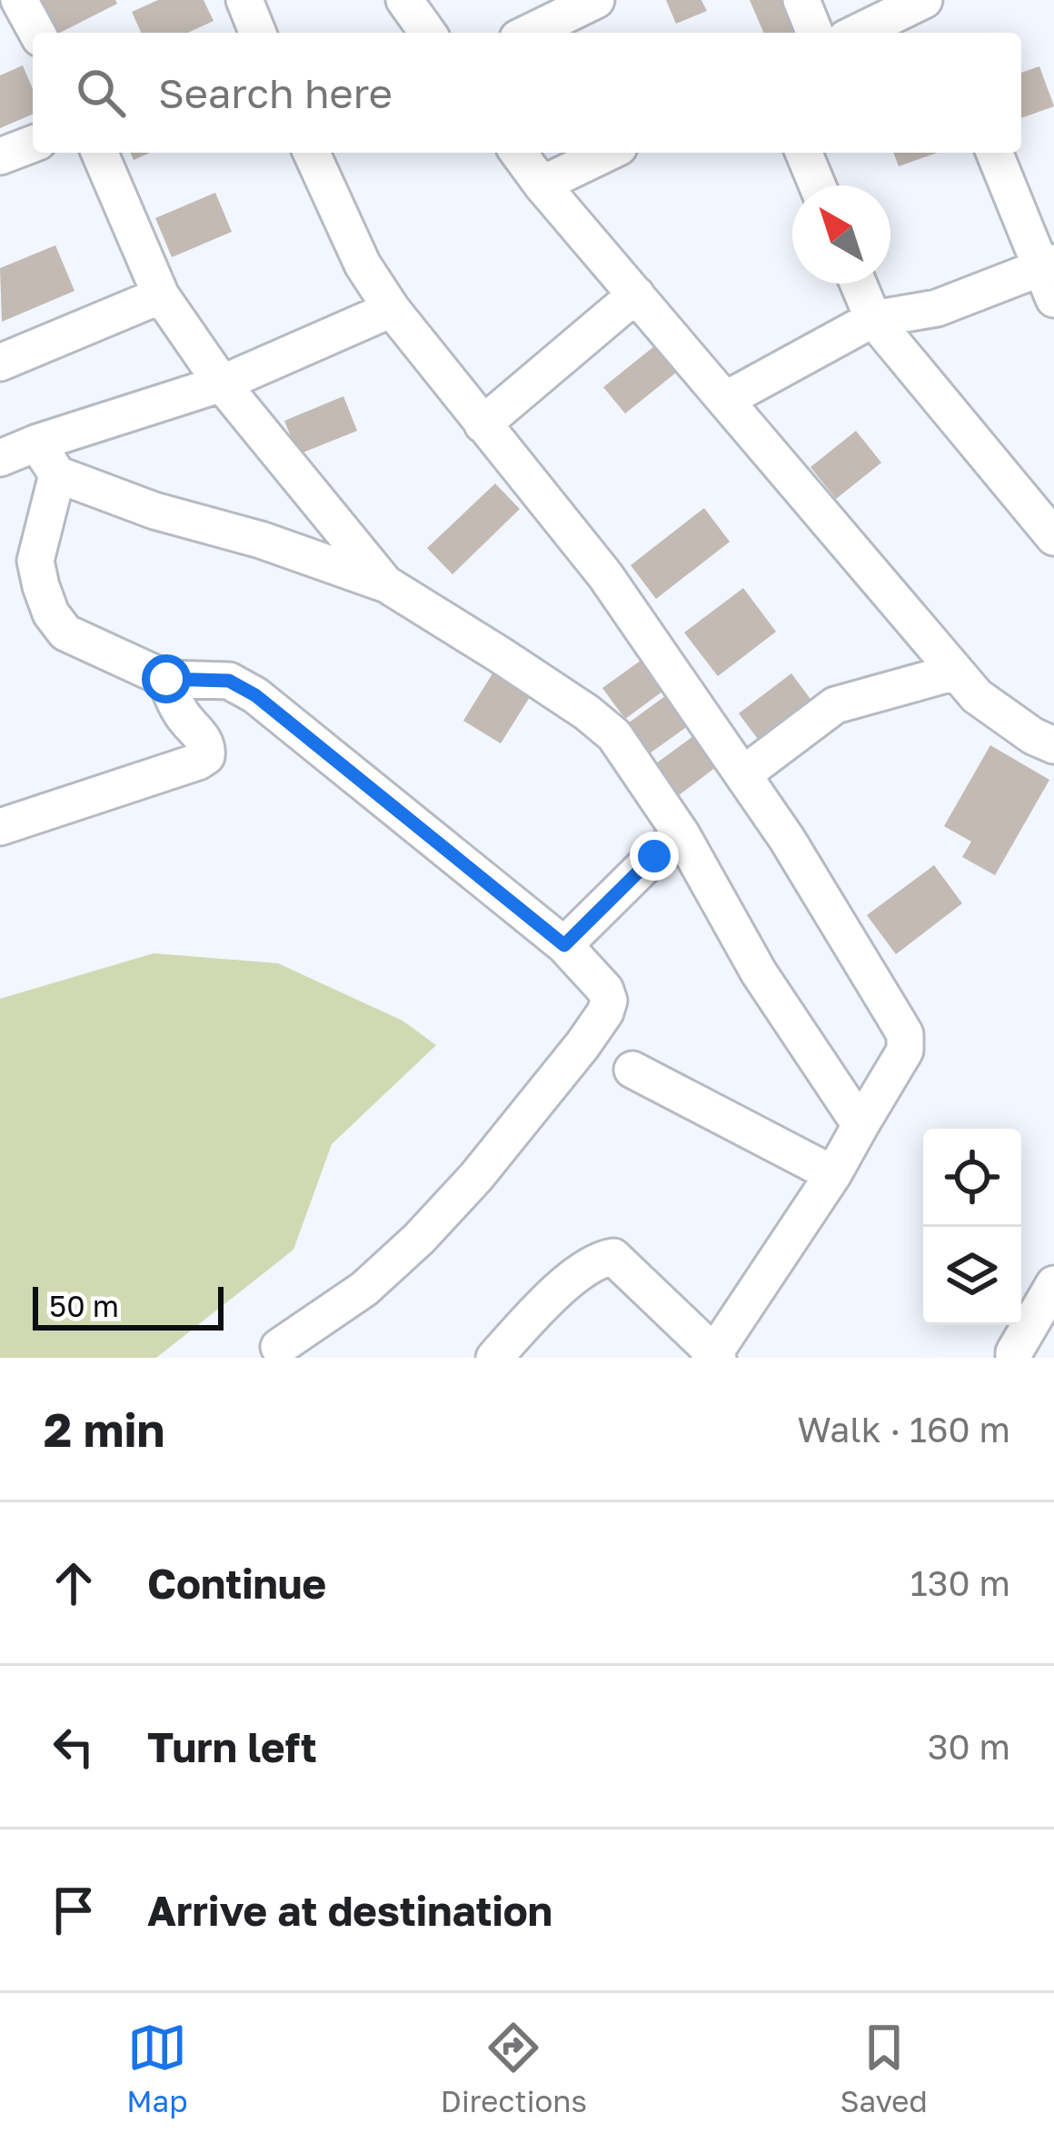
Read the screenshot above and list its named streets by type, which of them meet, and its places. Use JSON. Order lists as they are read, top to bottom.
{
  "scale_bar": "50 m",
  "north": "top left",
  "page": {
    "search": "Search here",
    "scale": "50 m",
    "heading": ["2 min", "Walk · 160 m"],
    "list": [
      ["Continue", "130 m"],
      ["Turn left", "30 m"],
      "Arrive at destination"
    ],
    "nav": ["Map", "Directions", "Saved"]
  }
}
